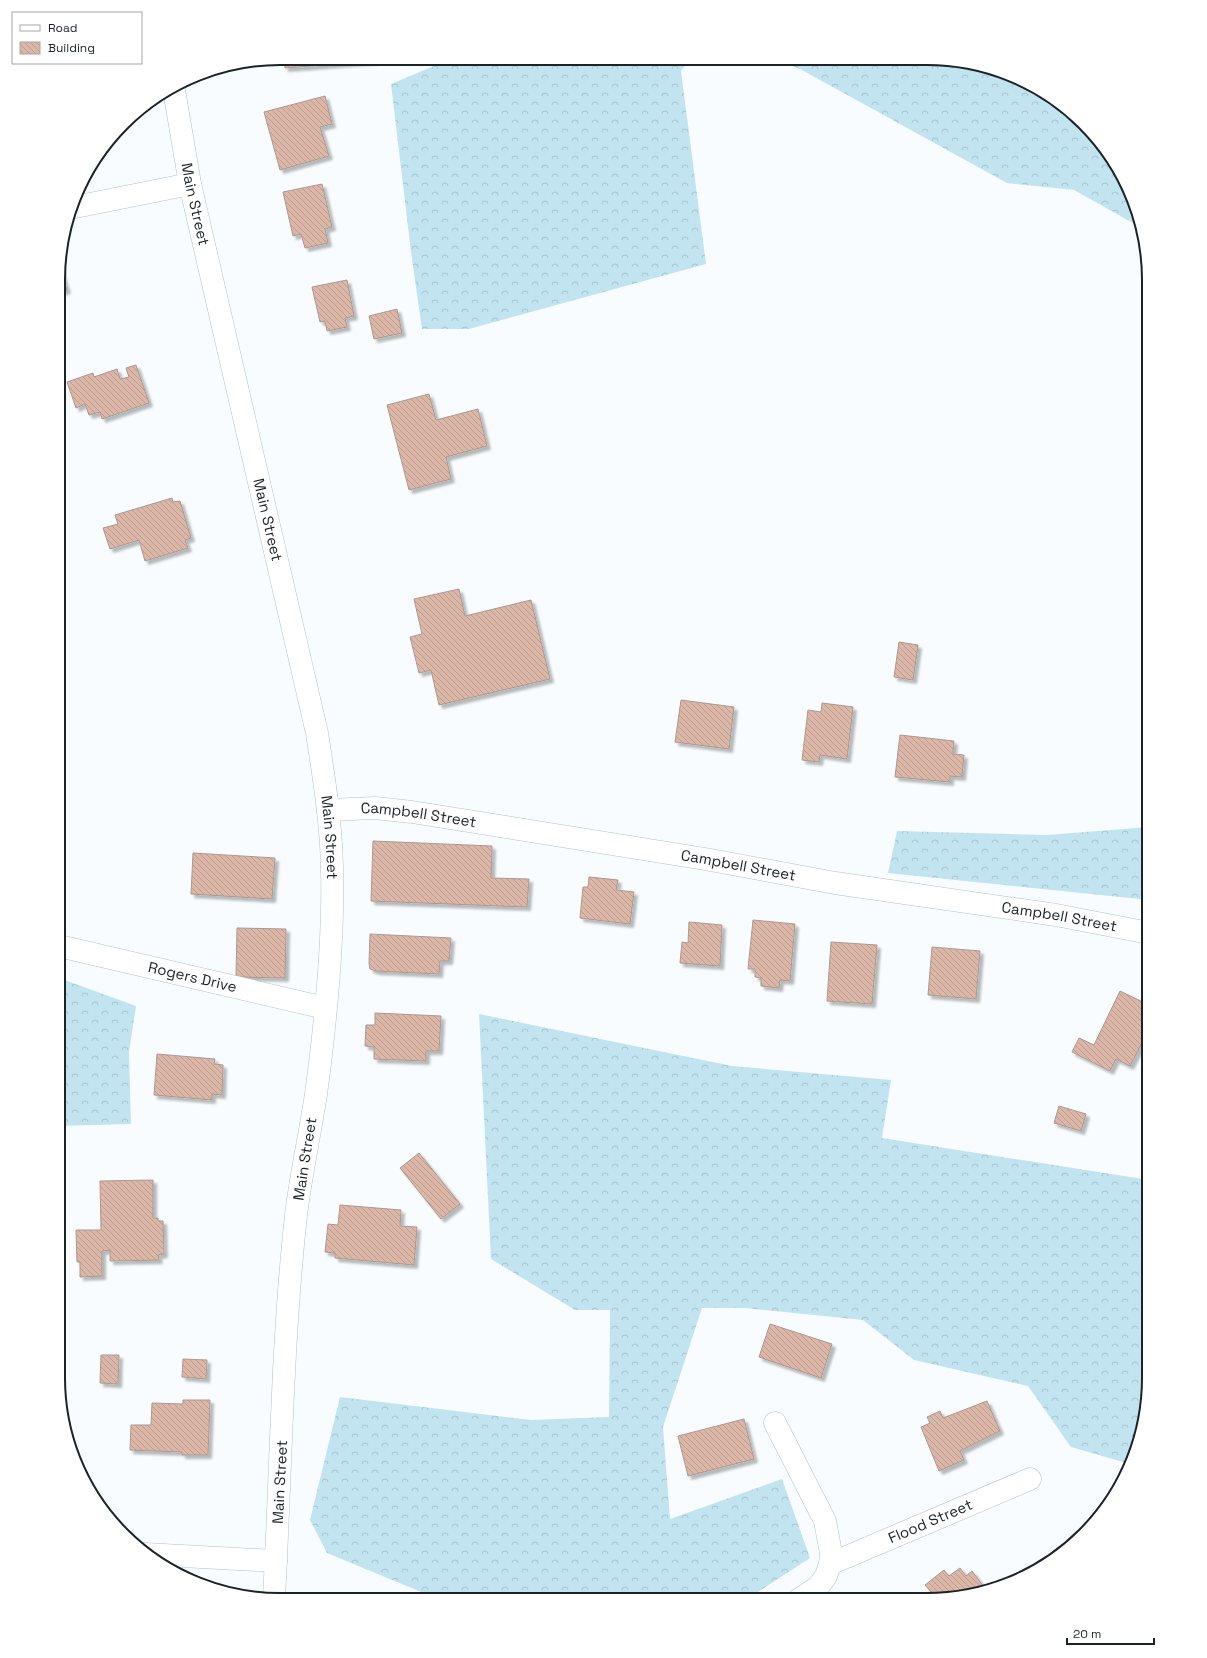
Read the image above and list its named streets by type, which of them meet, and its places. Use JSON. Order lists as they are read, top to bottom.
{
  "streets": {
    "street": [
      "Main Street",
      "Campbell Street",
      "Rogers Drive",
      "Flood Street"
    ]
  },
  "crossings": [
    ["Main Street", "Campbell Street"],
    ["Main Street", "Rogers Drive"]
  ],
  "legend": ["Road", "Building"],
  "scale_bar": "20 m"
}
